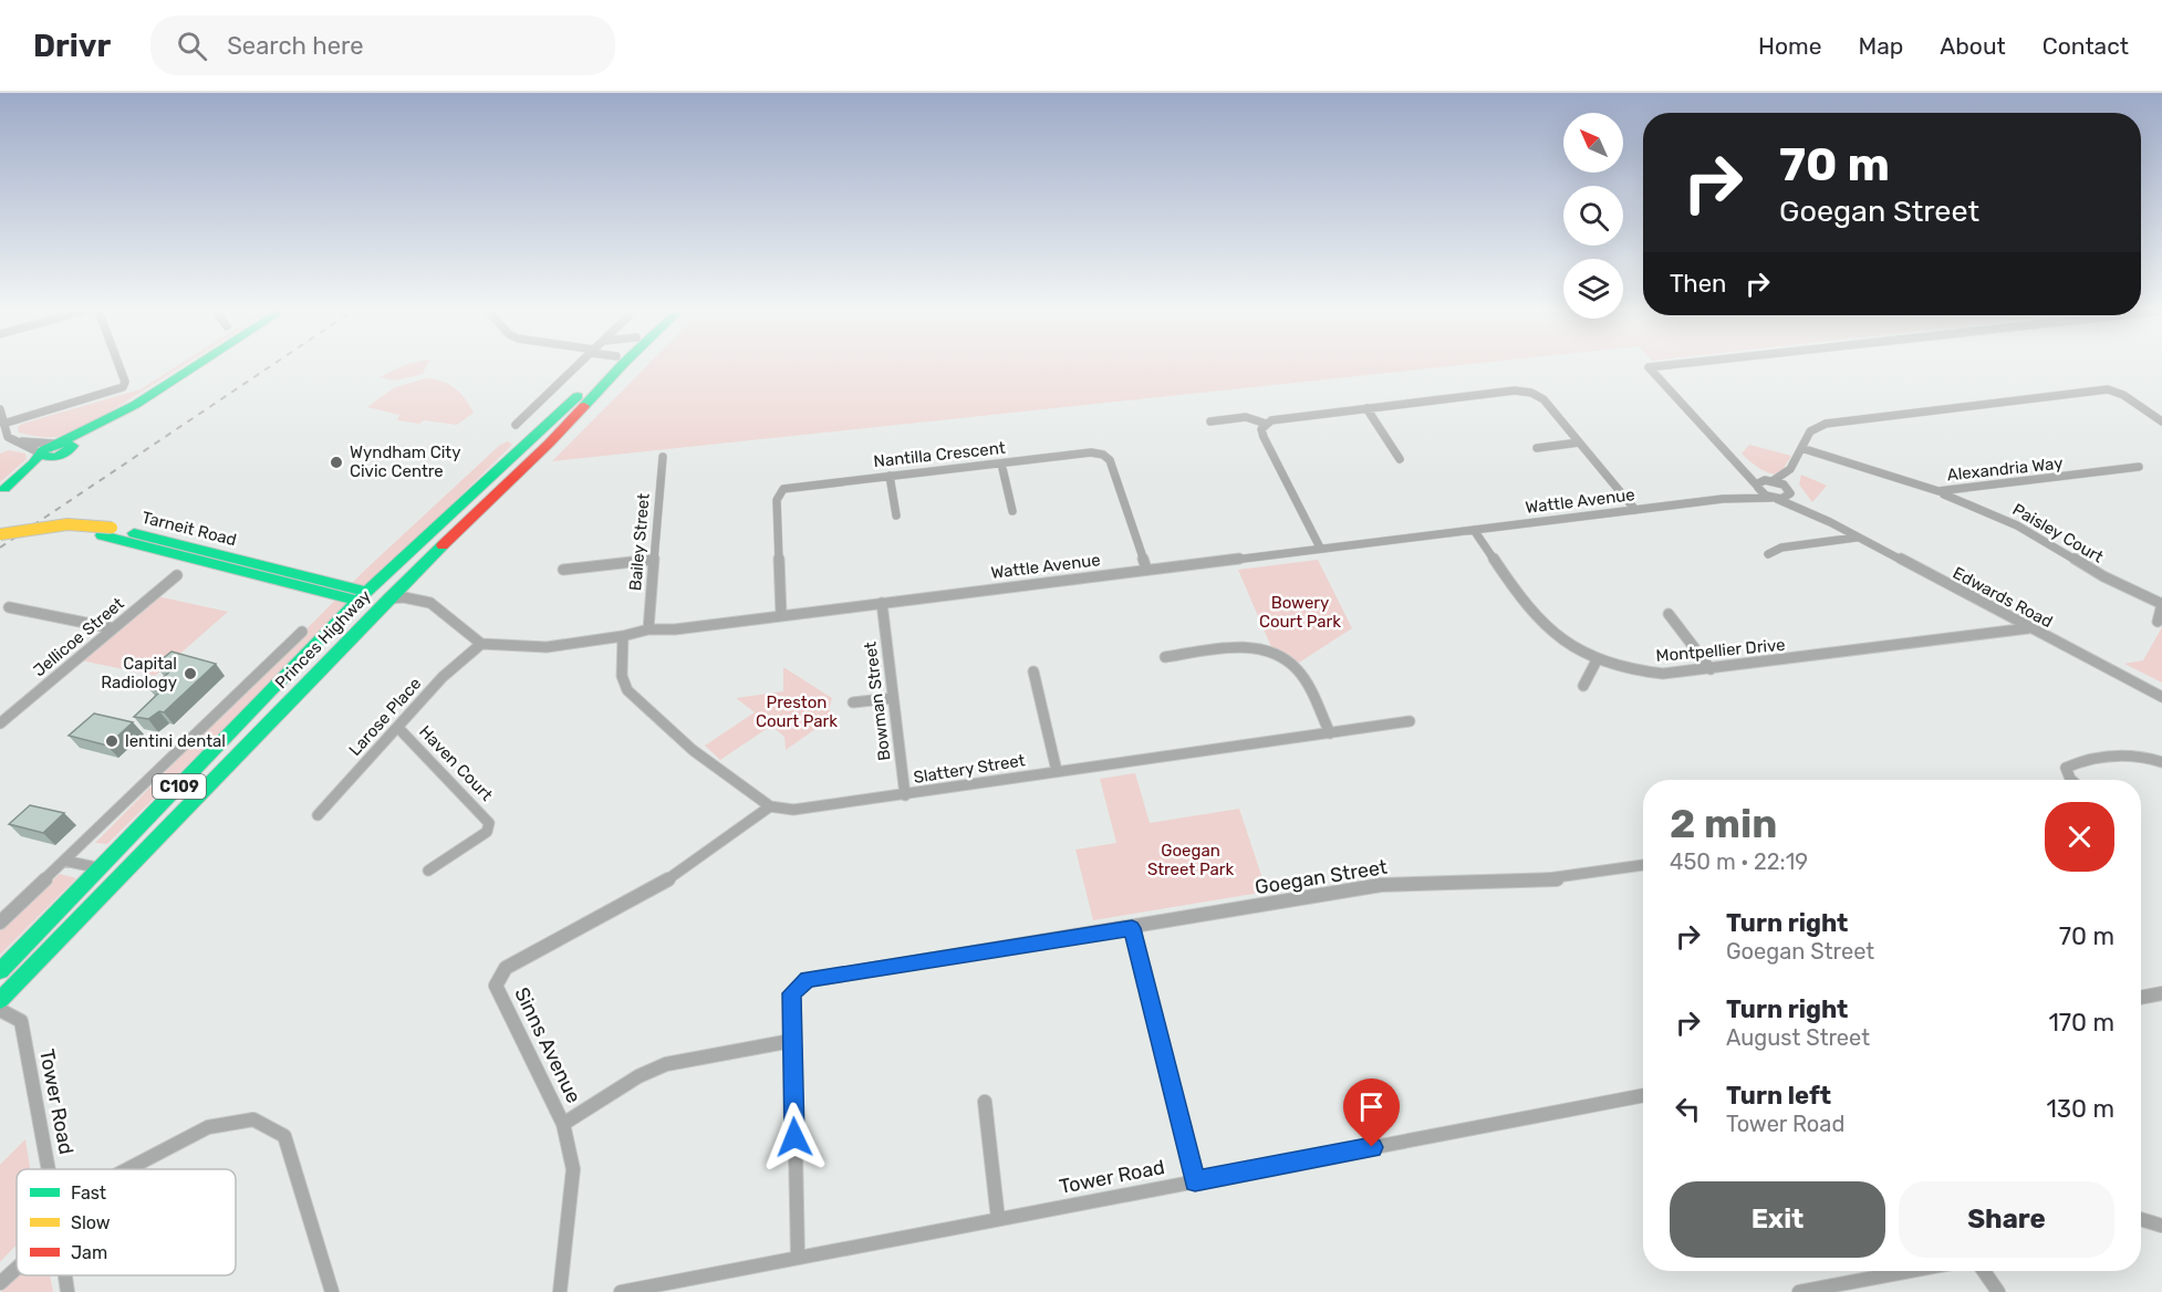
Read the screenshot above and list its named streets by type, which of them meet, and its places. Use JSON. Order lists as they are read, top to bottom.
{
  "streets": {
    "main road": ["Tarneit Road", "Princes Highway", "C109"],
    "street": [
      "Nantilla Crescent",
      "Alexandria Way",
      "Wattle Avenue",
      "Paisley Court",
      "Bailey Street",
      "Edwards Road",
      "Jellicoe Street",
      "Montpellier Drive",
      "Bowman Street",
      "Larose Place",
      "Haven Court",
      "Slattery Street",
      "Goegan Street",
      "Sinns Avenue",
      "Tower Road"
    ]
  },
  "crossings": [
    ["Nantilla Crescent", "Wattle Avenue"],
    ["Alexandria Way", "Paisley Court"],
    ["Wattle Avenue", "Bailey Street"],
    ["Wattle Avenue", "Edwards Road"],
    ["Wattle Avenue", "Montpellier Drive"],
    ["Wattle Avenue", "Bowman Street"],
    ["Wattle Avenue", "Larose Place"],
    ["Tarneit Road", "Princes Highway"],
    ["Edwards Road", "Montpellier Drive"],
    ["Bowman Street", "Slattery Street"],
    ["Larose Place", "Haven Court"],
    ["Slattery Street", "Sinns Avenue"],
    ["Goegan Street", "Tower Road"]
  ],
  "parks": ["Bowery Court Park", "Preston Court Park", "Goegan Street Park"],
  "places": ["Wyndham City Civic Centre", "Capital Radiology", "lentini dental"],
  "legend": ["Fast", "Slow", "Jam"],
  "north": "top left",
  "page": {
    "header": "Drivr",
    "search": "Search here",
    "nav": [
      "Home",
      "Map",
      "About",
      "Contact"
    ],
    "turn": ["70 m", "Goegan Street"],
    "then": "Then",
    "heading": ["2 min", "450 m · 22:19"],
    "list": [
      {
        "name": "Turn right",
        "note": "Goegan Street",
        "value": "70 m"
      },
      {
        "name": "Turn right",
        "note": "August Street",
        "value": "170 m"
      },
      {
        "name": "Turn left",
        "note": "Tower Road",
        "value": "130 m"
      }
    ],
    "buttons": ["Exit", "Share"]
  }
}
